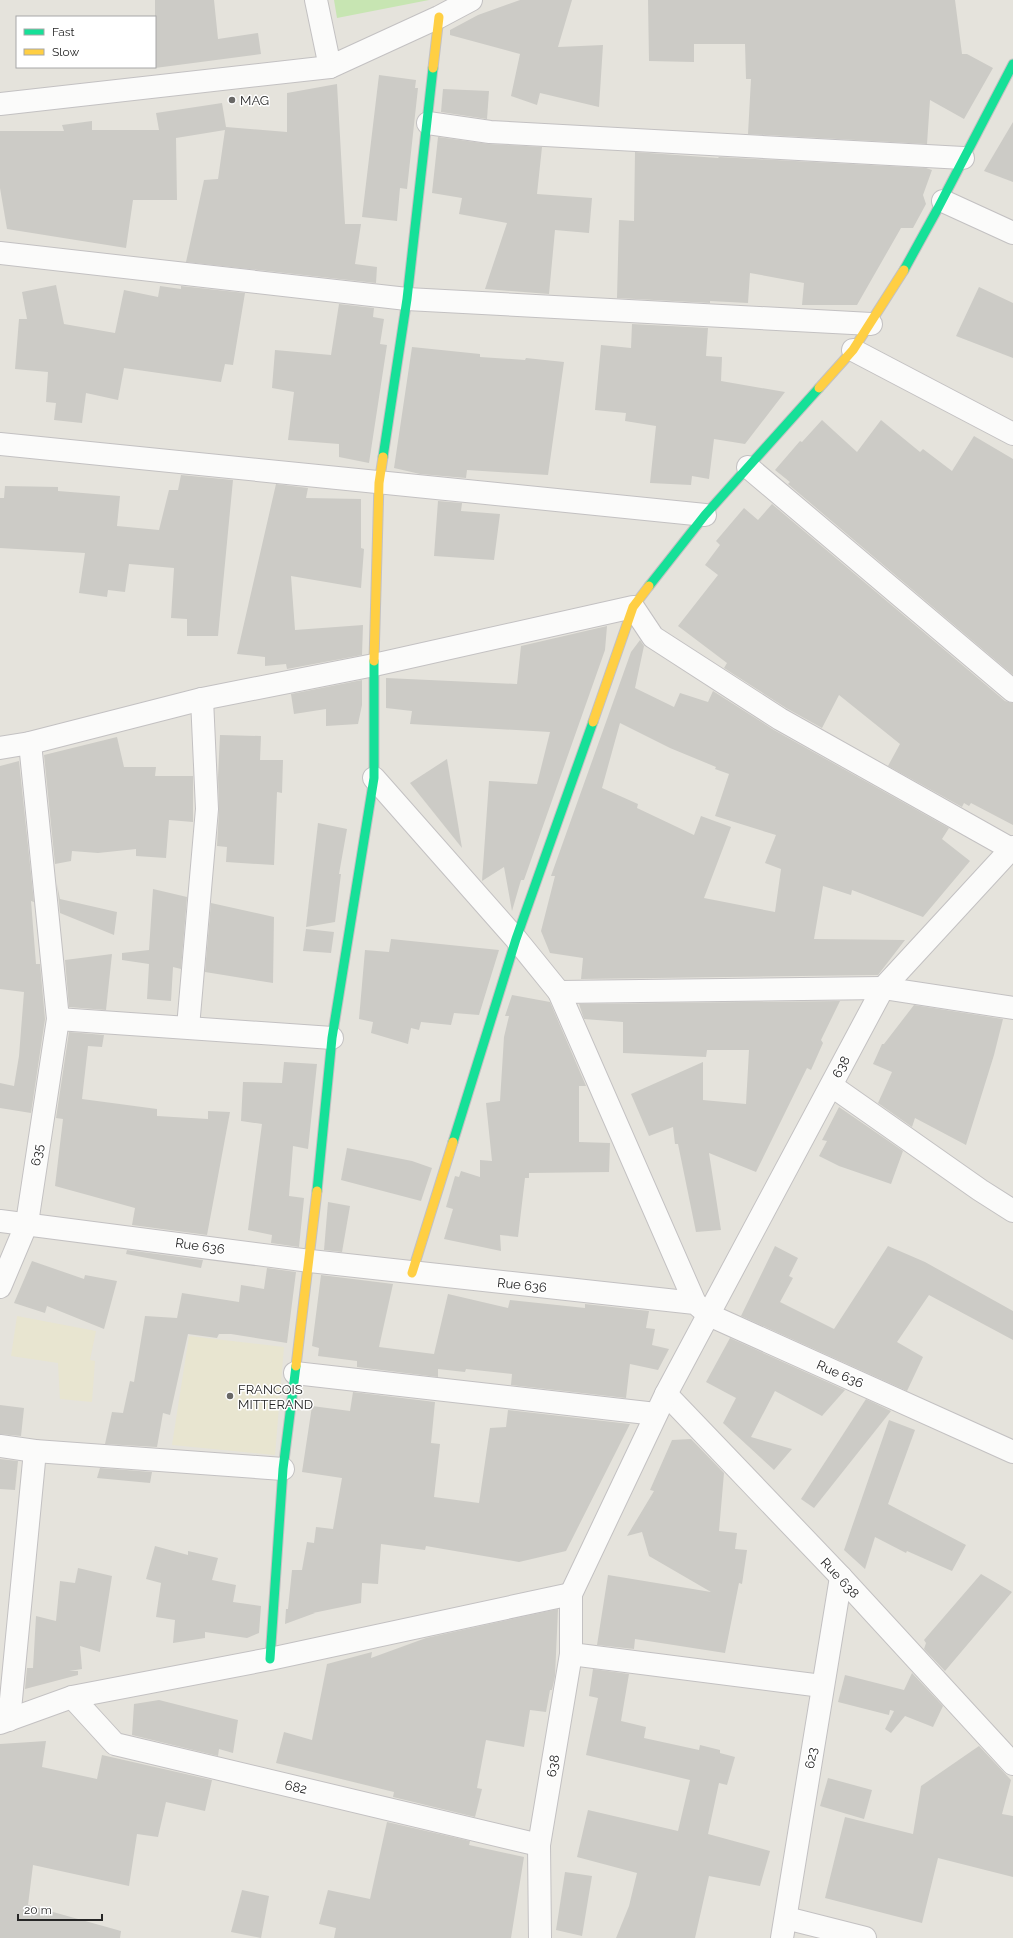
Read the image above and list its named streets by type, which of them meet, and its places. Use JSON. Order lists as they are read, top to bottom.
{
  "streets": {
    "street": [
      "638",
      "635",
      "Rue 636",
      "Rue 638",
      "623",
      "682"
    ]
  },
  "crossings": [
    ["638", "Rue 636"],
    ["638", "Rue 638"],
    ["638", "682"],
    ["635", "Rue 636"],
    ["Rue 638", "623"]
  ],
  "places": ["MAG", "FRANCOIS MITTERAND"],
  "legend": ["Fast", "Slow"],
  "scale_bar": "20 m"
}
